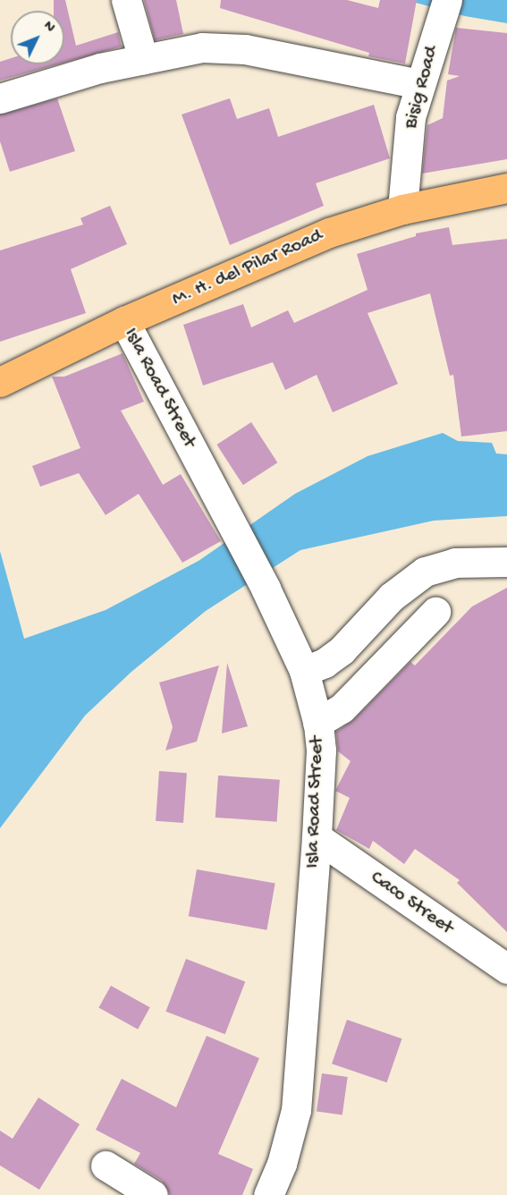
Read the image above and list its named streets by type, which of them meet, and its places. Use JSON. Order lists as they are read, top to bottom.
{
  "streets": {
    "main road": ["M. H. del Pilar Road"],
    "street": ["Bisig Road", "Isla Road Street", "Caco Street"]
  },
  "crossings": [
    ["Bisig Road", "M. H. del Pilar Road"],
    ["M. H. del Pilar Road", "Isla Road Street"],
    ["Isla Road Street", "Caco Street"]
  ],
  "north": "top right"
}
